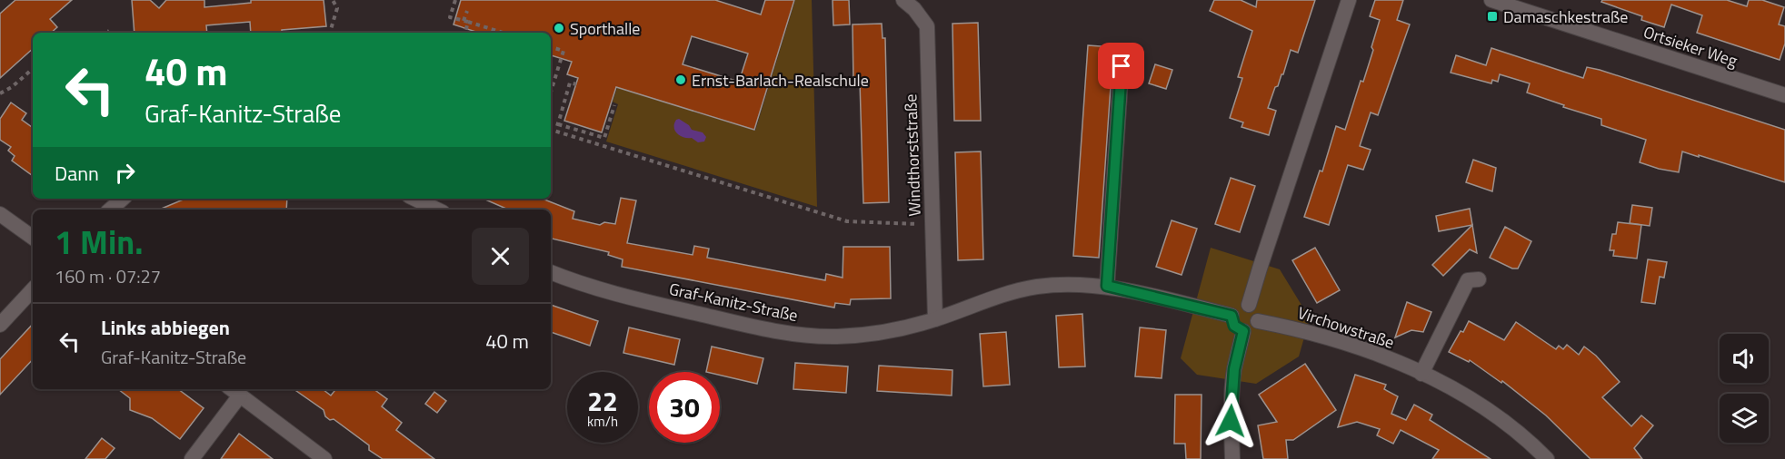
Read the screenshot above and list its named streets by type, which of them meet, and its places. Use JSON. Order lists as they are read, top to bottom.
{
  "streets": {
    "street": [
      "Ortsieker Weg",
      "Windthorststraße",
      "Graf-Kanitz-Straße",
      "Virchowstraße"
    ]
  },
  "crossings": [
    ["Windthorststraße", "Graf-Kanitz-Straße"],
    ["Graf-Kanitz-Straße", "Virchowstraße"]
  ],
  "places": {
    "transit": ["Damaschkestraße"],
    "other": ["Sporthalle", "Ernst-Barlach-Realschule"]
  },
  "page": {
    "turn": ["40 m", "Graf-Kanitz-Straße"],
    "then": "Dann",
    "heading": ["1 Min.", "160 m · 07:27"],
    "list": [
      {
        "name": "Links abbiegen",
        "note": "Graf-Kanitz-Straße",
        "value": "40 m"
      }
    ],
    "speed": "22 km/h",
    "limit": "30"
  }
}
